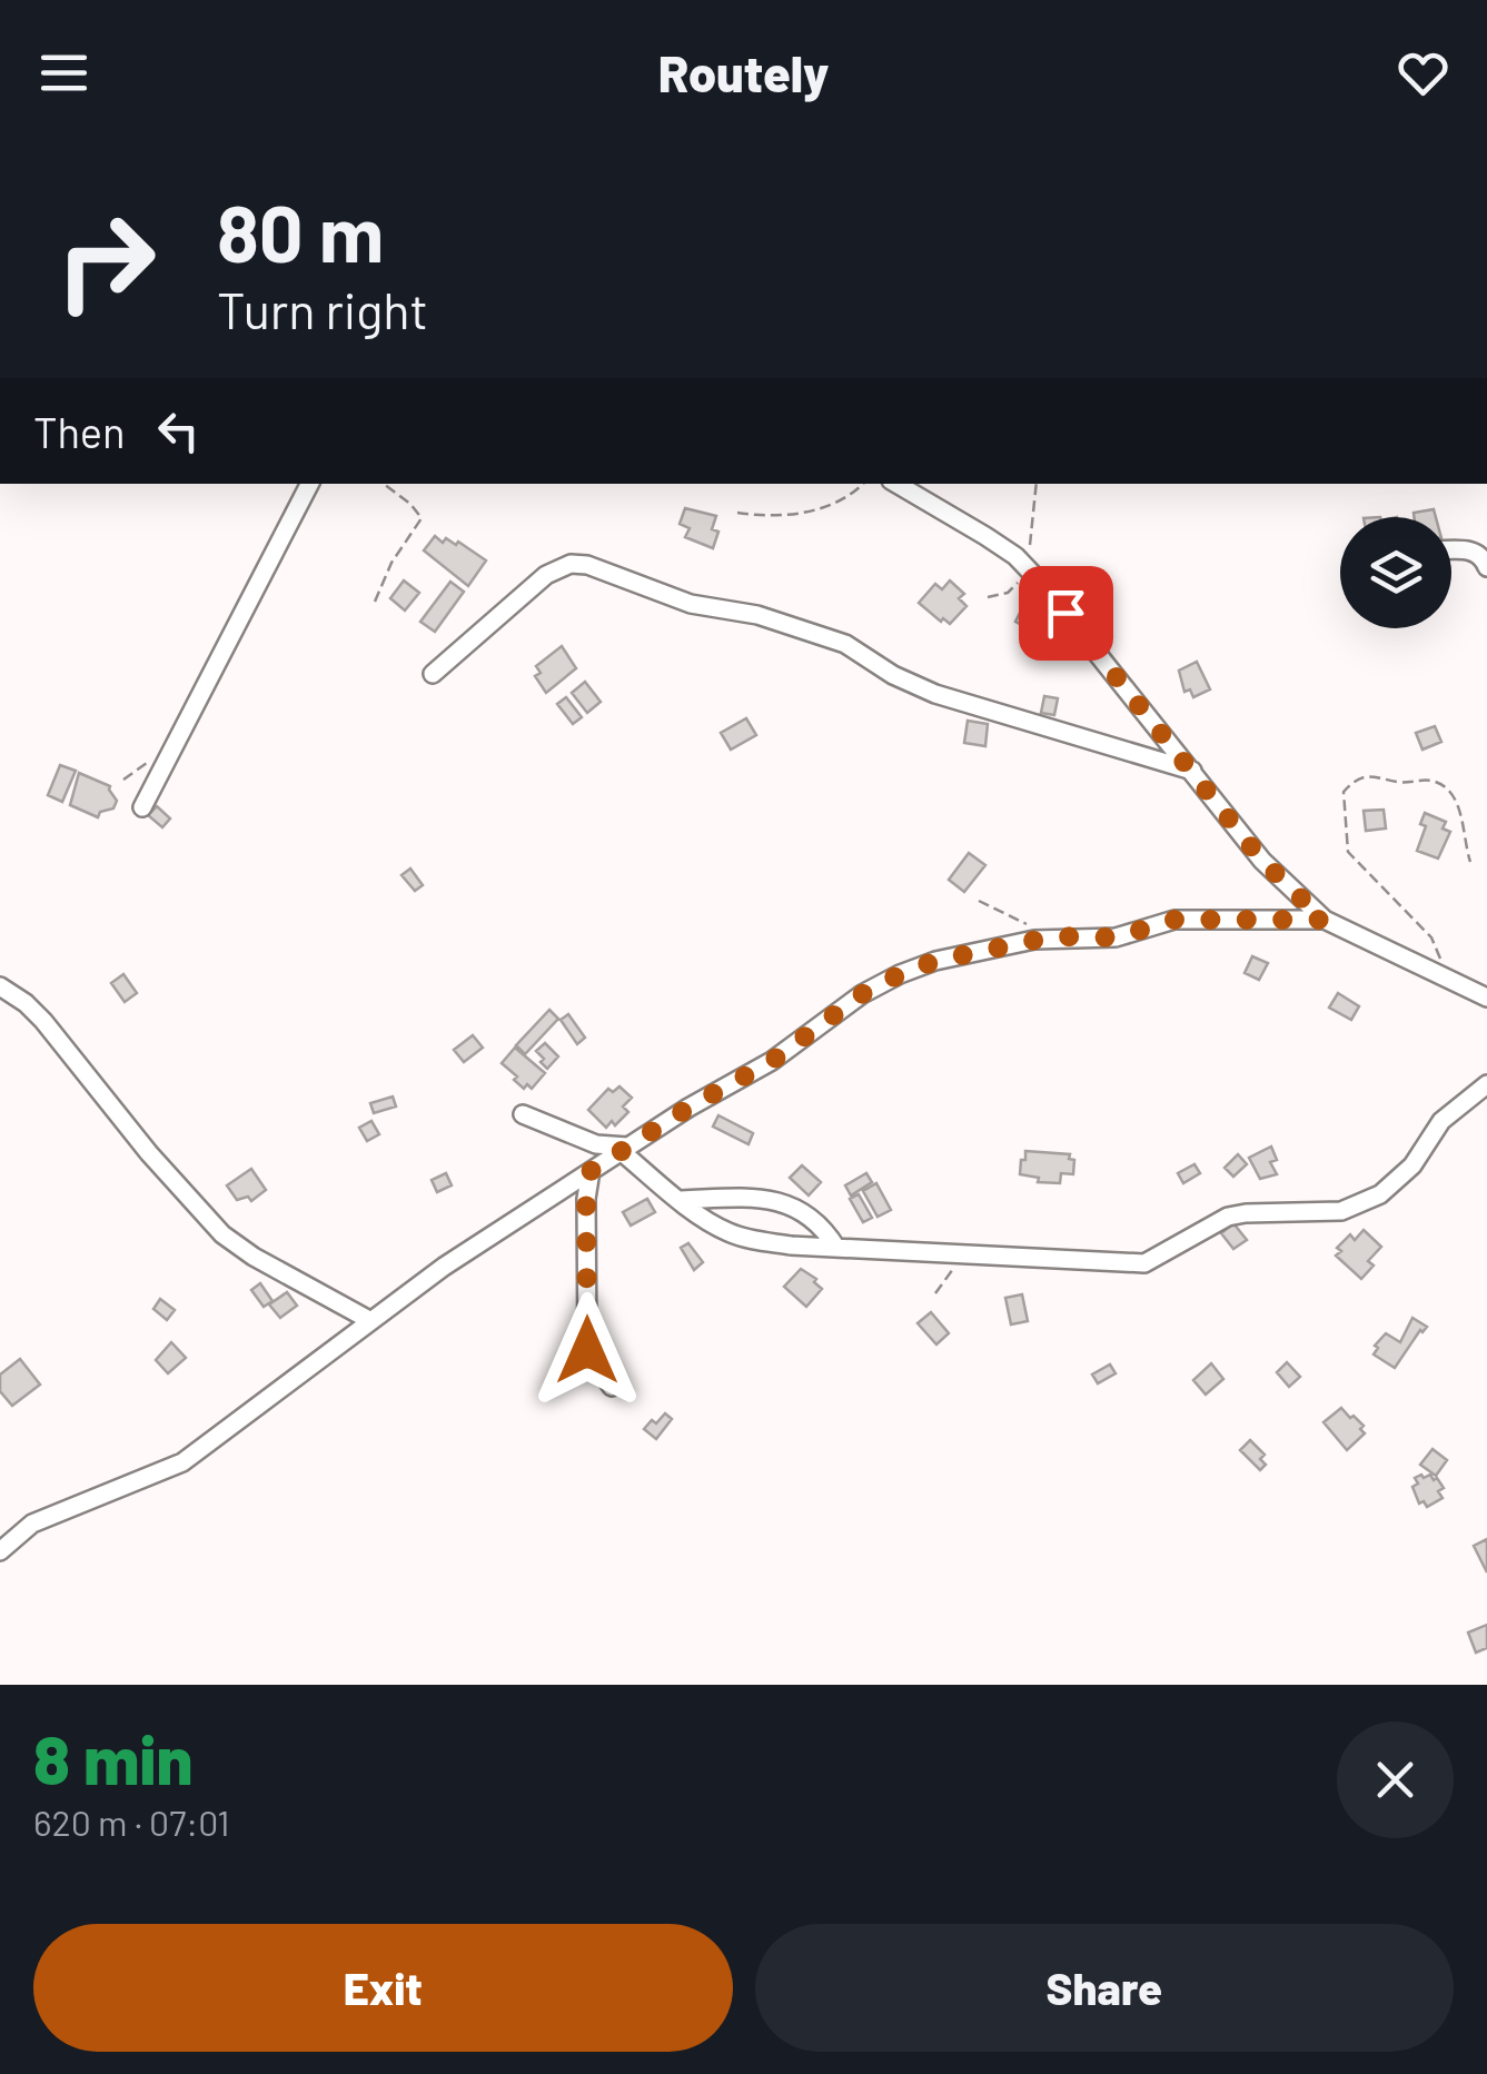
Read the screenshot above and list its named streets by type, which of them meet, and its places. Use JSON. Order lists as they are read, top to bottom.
{
  "page": {
    "header": "Routely",
    "turn": ["80 m", "Turn right"],
    "then": "Then",
    "heading": ["8 min", "620 m · 07:01"],
    "buttons": ["Exit", "Share"]
  }
}
